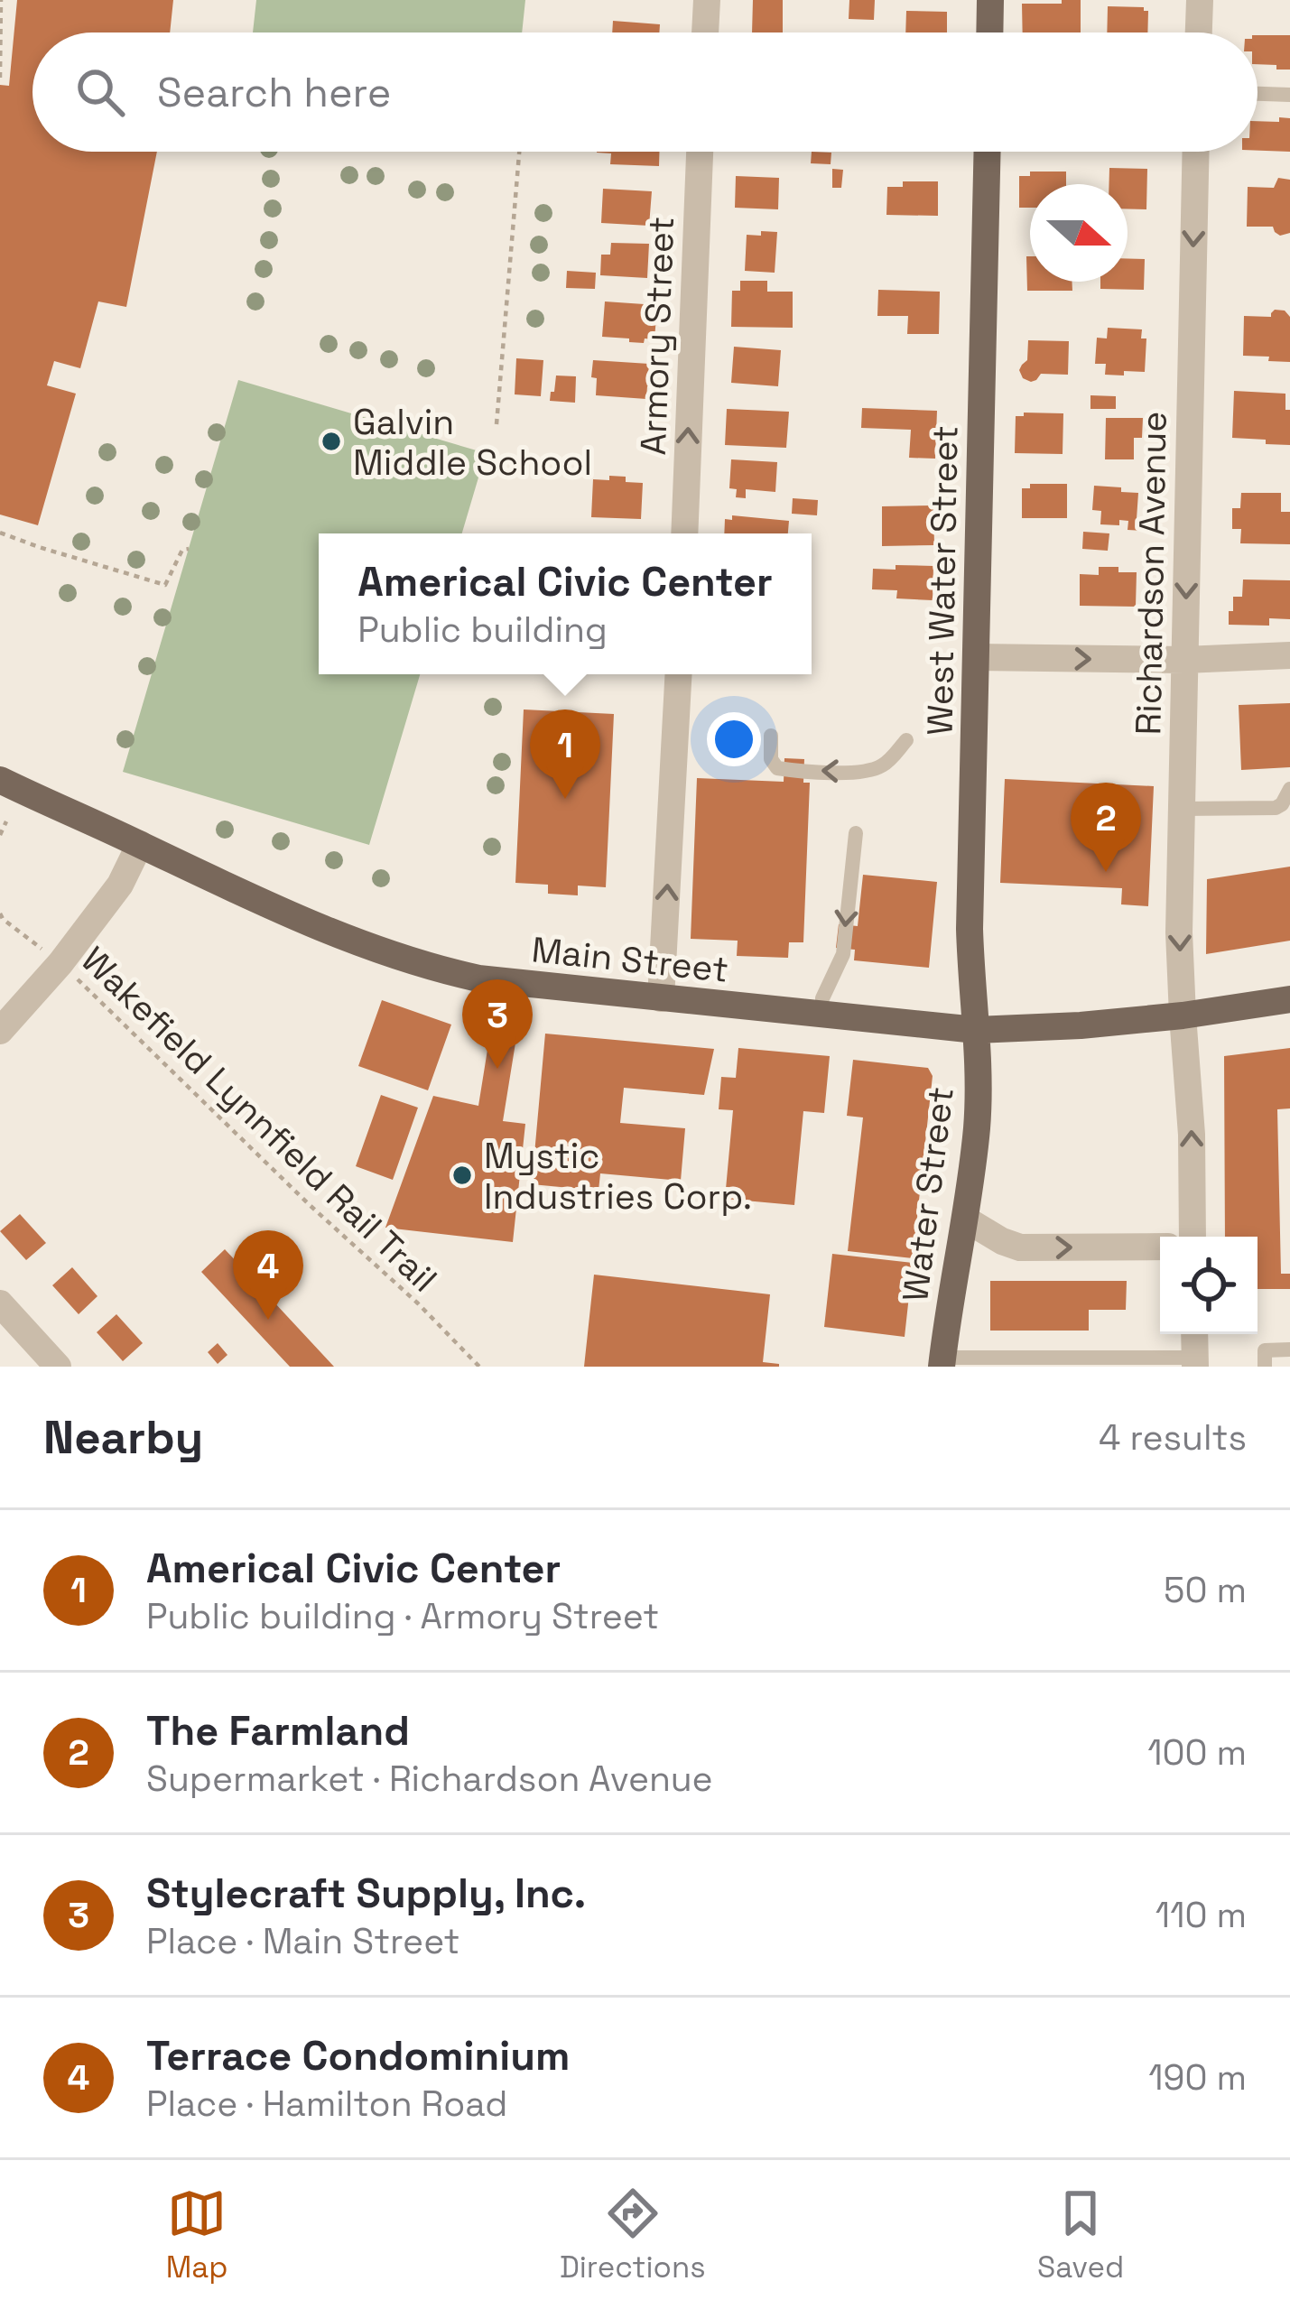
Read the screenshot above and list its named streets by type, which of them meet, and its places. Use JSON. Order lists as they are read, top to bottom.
{
  "streets": {
    "main road": ["West Water Street", "Main Street", "Water Street"],
    "street": ["Armory Street", "Richardson Avenue"],
    "path": ["Wakefield Lynnfield Rail Trail"]
  },
  "crossings": [
    ["Richardson Avenue", "Main Street"],
    ["West Water Street", "Main Street"],
    ["West Water Street", "Water Street"],
    ["Main Street", "Water Street"]
  ],
  "one_way": ["Armory Street"],
  "places": ["Galvin Middle School", "Mystic Industries Corp."],
  "north": "right",
  "page": {
    "search": "Search here",
    "popup": ["Americal Civic Center", "Public building"],
    "pins": [
      "1",
      "2",
      "3",
      "4"
    ],
    "heading": ["Nearby", "4 results"],
    "list": [
      {
        "mark": "1",
        "name": "Americal Civic Center",
        "note": "Public building · Armory Street",
        "value": "50 m"
      },
      {
        "mark": "2",
        "name": "The Farmland",
        "note": "Supermarket · Richardson Avenue",
        "value": "100 m"
      },
      {
        "mark": "3",
        "name": "Stylecraft Supply, Inc.",
        "note": "Place · Main Street",
        "value": "110 m"
      },
      {
        "mark": "4",
        "name": "Terrace Condominium",
        "note": "Place · Hamilton Road",
        "value": "190 m"
      }
    ],
    "nav": ["Map", "Directions", "Saved"]
  }
}
